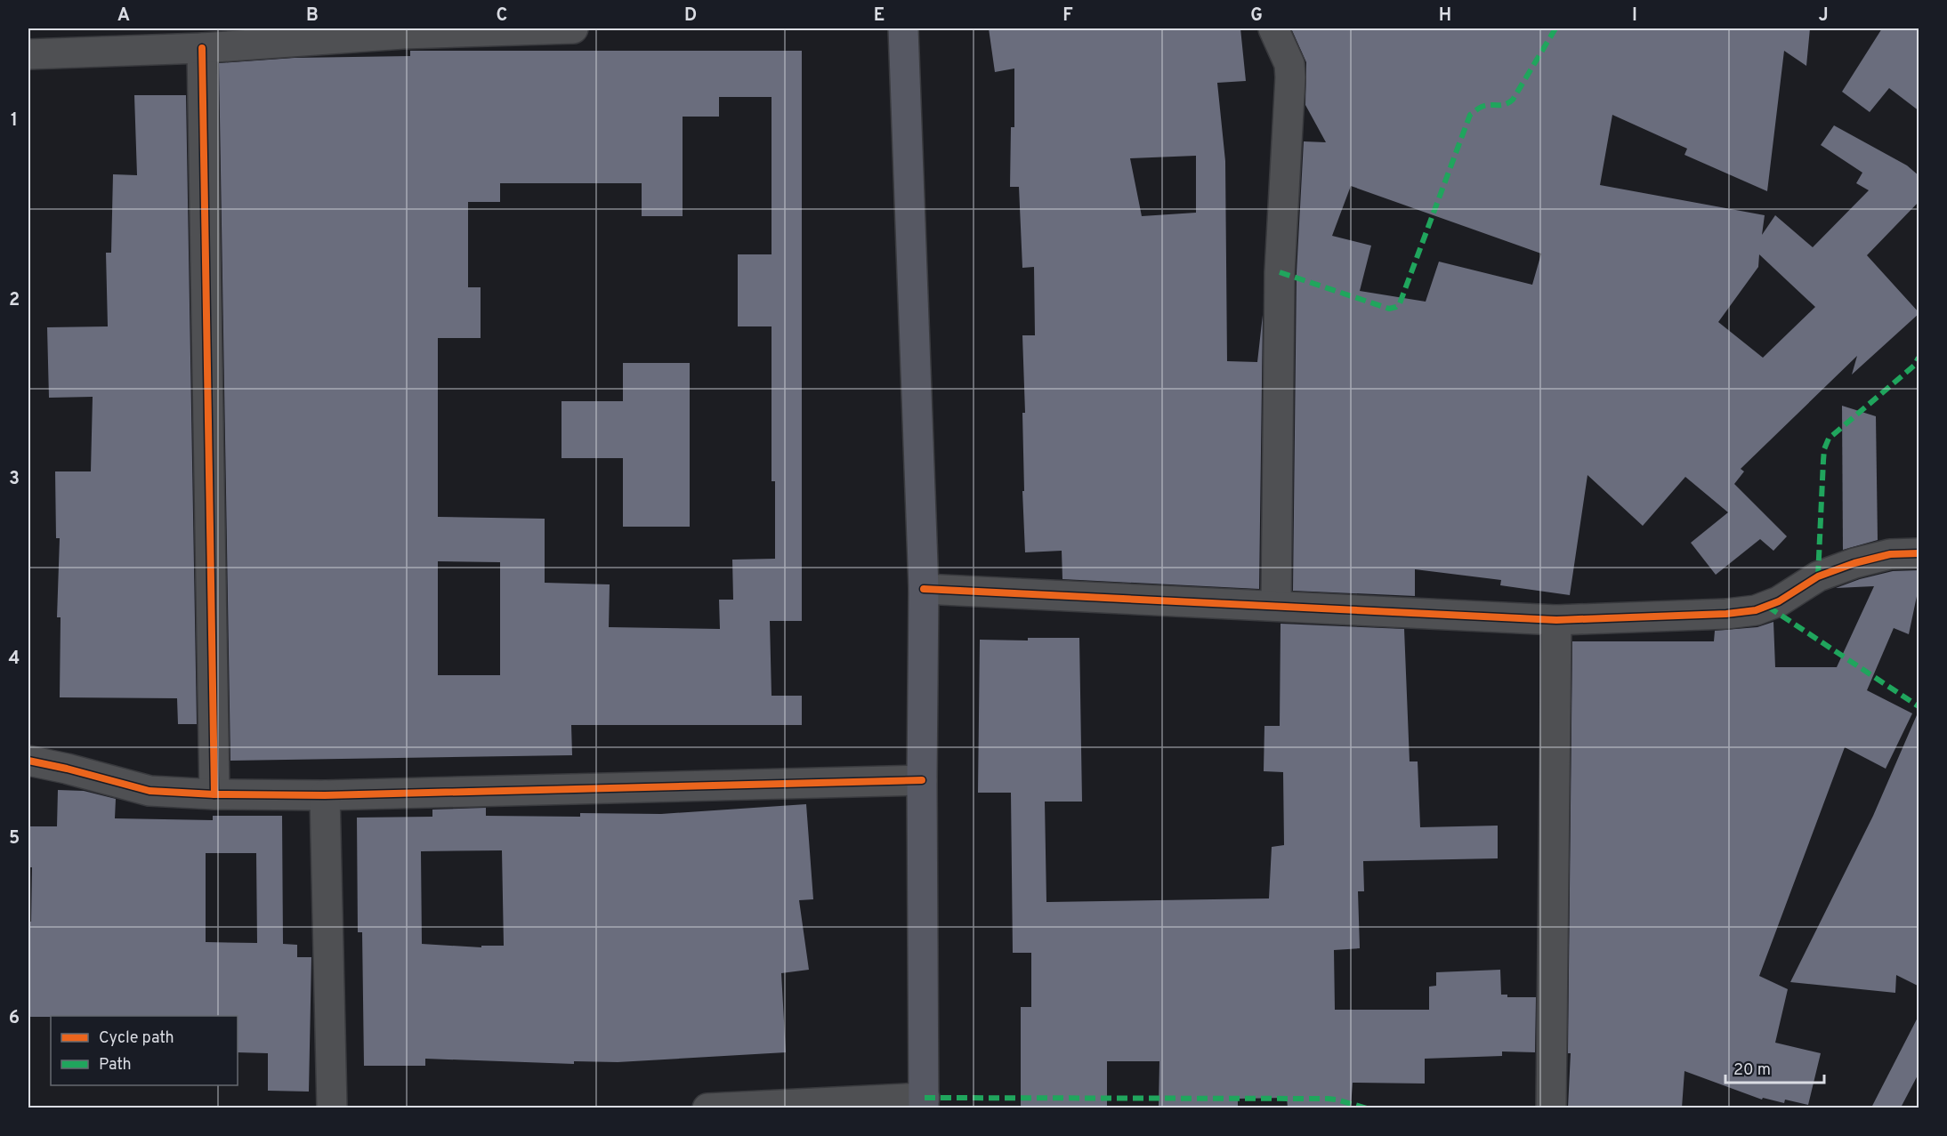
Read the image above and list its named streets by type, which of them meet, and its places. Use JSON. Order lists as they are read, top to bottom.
{
  "legend": ["Cycle path", "Path"],
  "scale_bar": "20 m",
  "grid": {
    "columns": [
      "A",
      "B",
      "C",
      "D",
      "E",
      "F",
      "G",
      "H",
      "I",
      "J"
    ],
    "rows": [
      "1",
      "2",
      "3",
      "4",
      "5",
      "6"
    ]
  }
}
